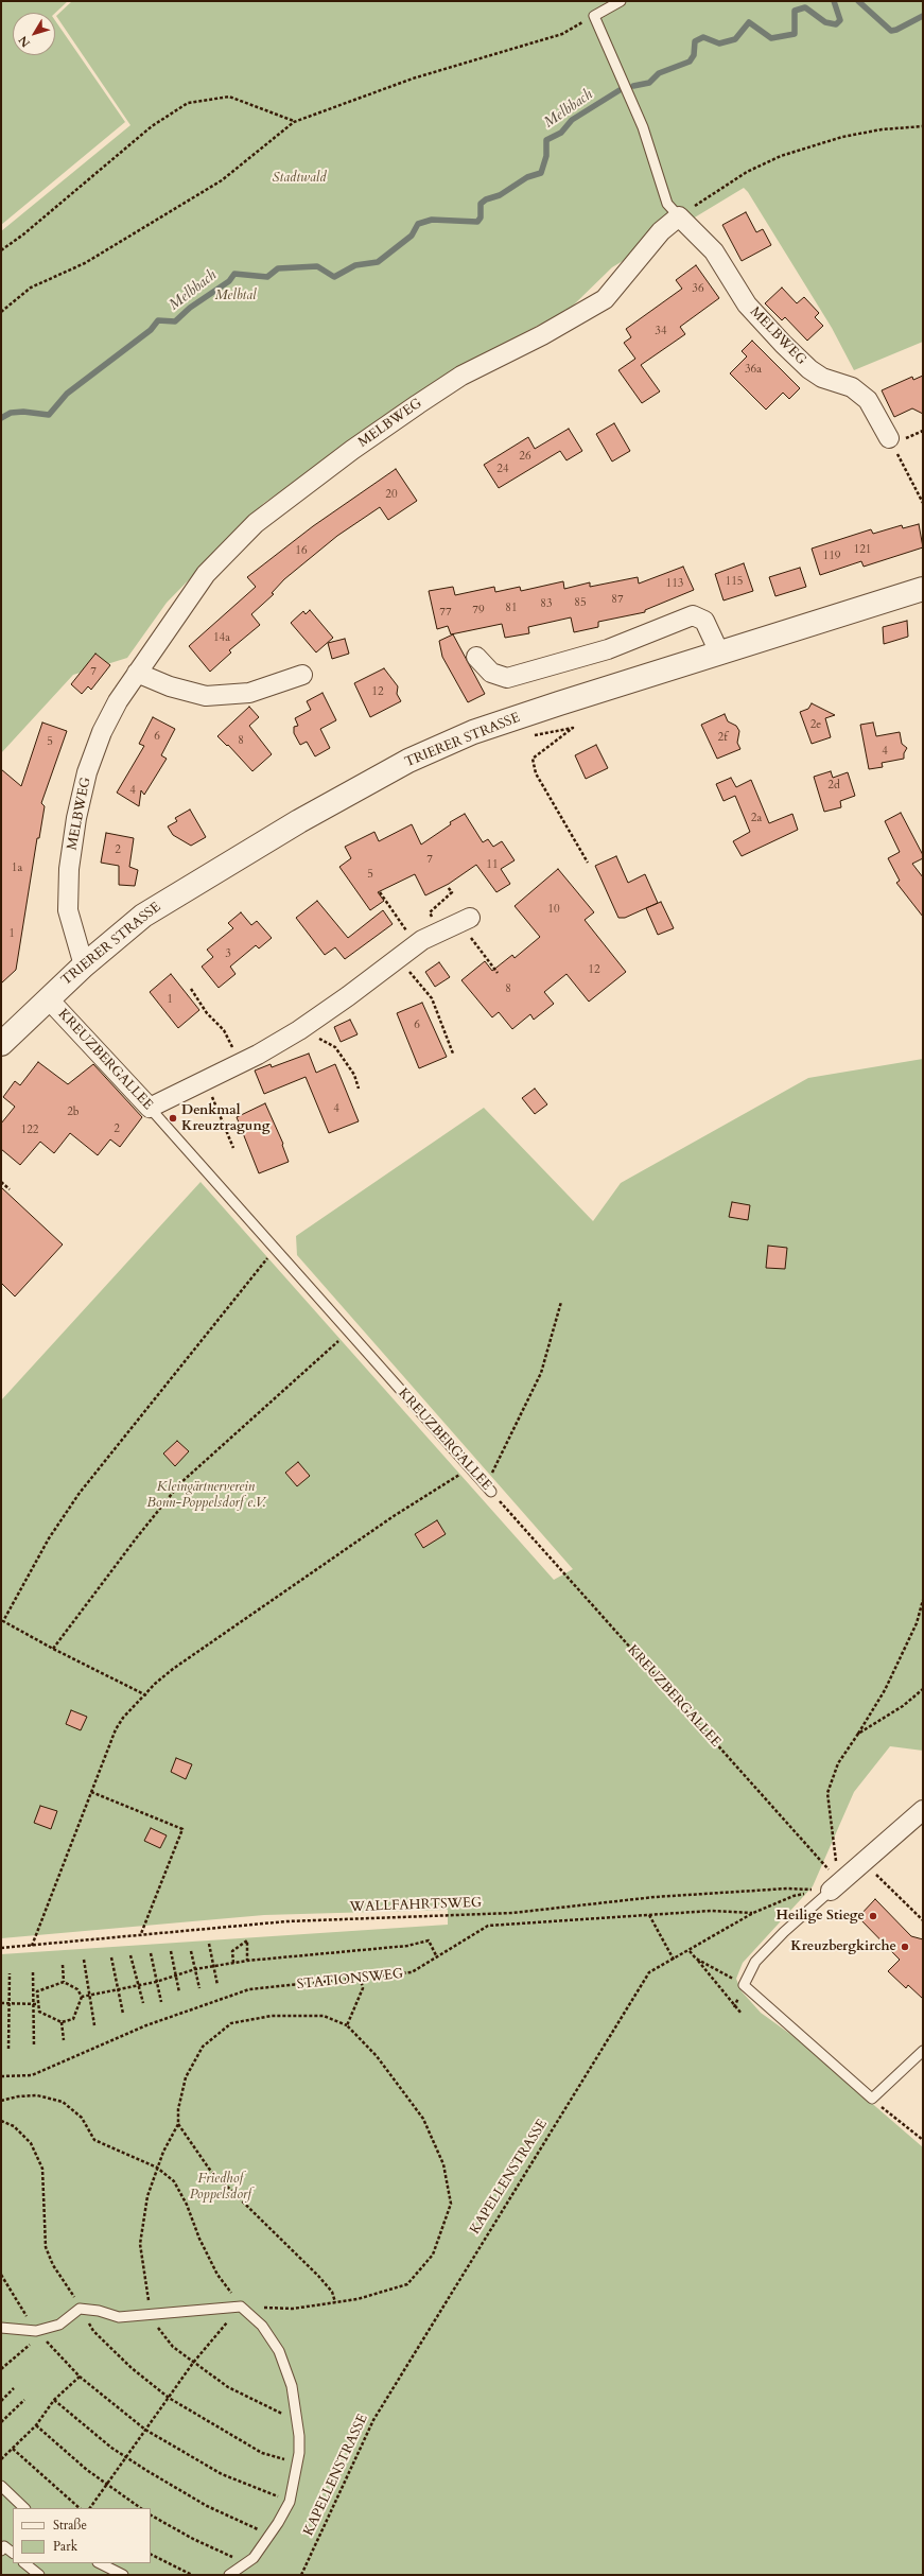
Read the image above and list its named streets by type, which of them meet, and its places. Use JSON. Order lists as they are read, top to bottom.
{
  "streets": {
    "street": ["MELBWEG", "TRIERER STRASSE", "KREUZBERGALLEE"],
    "path": ["WALLFAHRTSWEG", "STATIONSWEG", "KAPELLENSTRASSE"]
  },
  "crossings": [
    ["MELBWEG", "TRIERER STRASSE"],
    ["TRIERER STRASSE", "KREUZBERGALLEE"],
    ["KREUZBERGALLEE", "WALLFAHRTSWEG"],
    ["KREUZBERGALLEE", "KAPELLENSTRASSE"],
    ["WALLFAHRTSWEG", "KAPELLENSTRASSE"],
    ["STATIONSWEG", "KAPELLENSTRASSE"]
  ],
  "water": ["Melbbach"],
  "parks": [
    "Stadtwald",
    "Melbtal",
    "Kleingärtnerverein Bonn-Poppelsdorf e.V.",
    "Friedhof Poppelsdorf"
  ],
  "places": ["Denkmal Kreuztragung", "Heilige Stiege", "Kreuzbergkirche"],
  "house_numbers": [
    "36",
    "34",
    "36a",
    "26",
    "24",
    "20",
    "121",
    "16",
    "119",
    "115",
    "113",
    "87",
    "85",
    "83",
    "81",
    "79",
    "77",
    "14a",
    "7",
    "12",
    "2e",
    "6",
    "2f",
    "8",
    "5",
    "4",
    "2d",
    "4",
    "2a",
    "2",
    "7",
    "11",
    "1a",
    "5",
    "10",
    "1",
    "3",
    "12",
    "8",
    "1",
    "6",
    "4",
    "2b",
    "2",
    "122"
  ],
  "legend": ["Straße", "Park"],
  "north": "bottom left"
}
